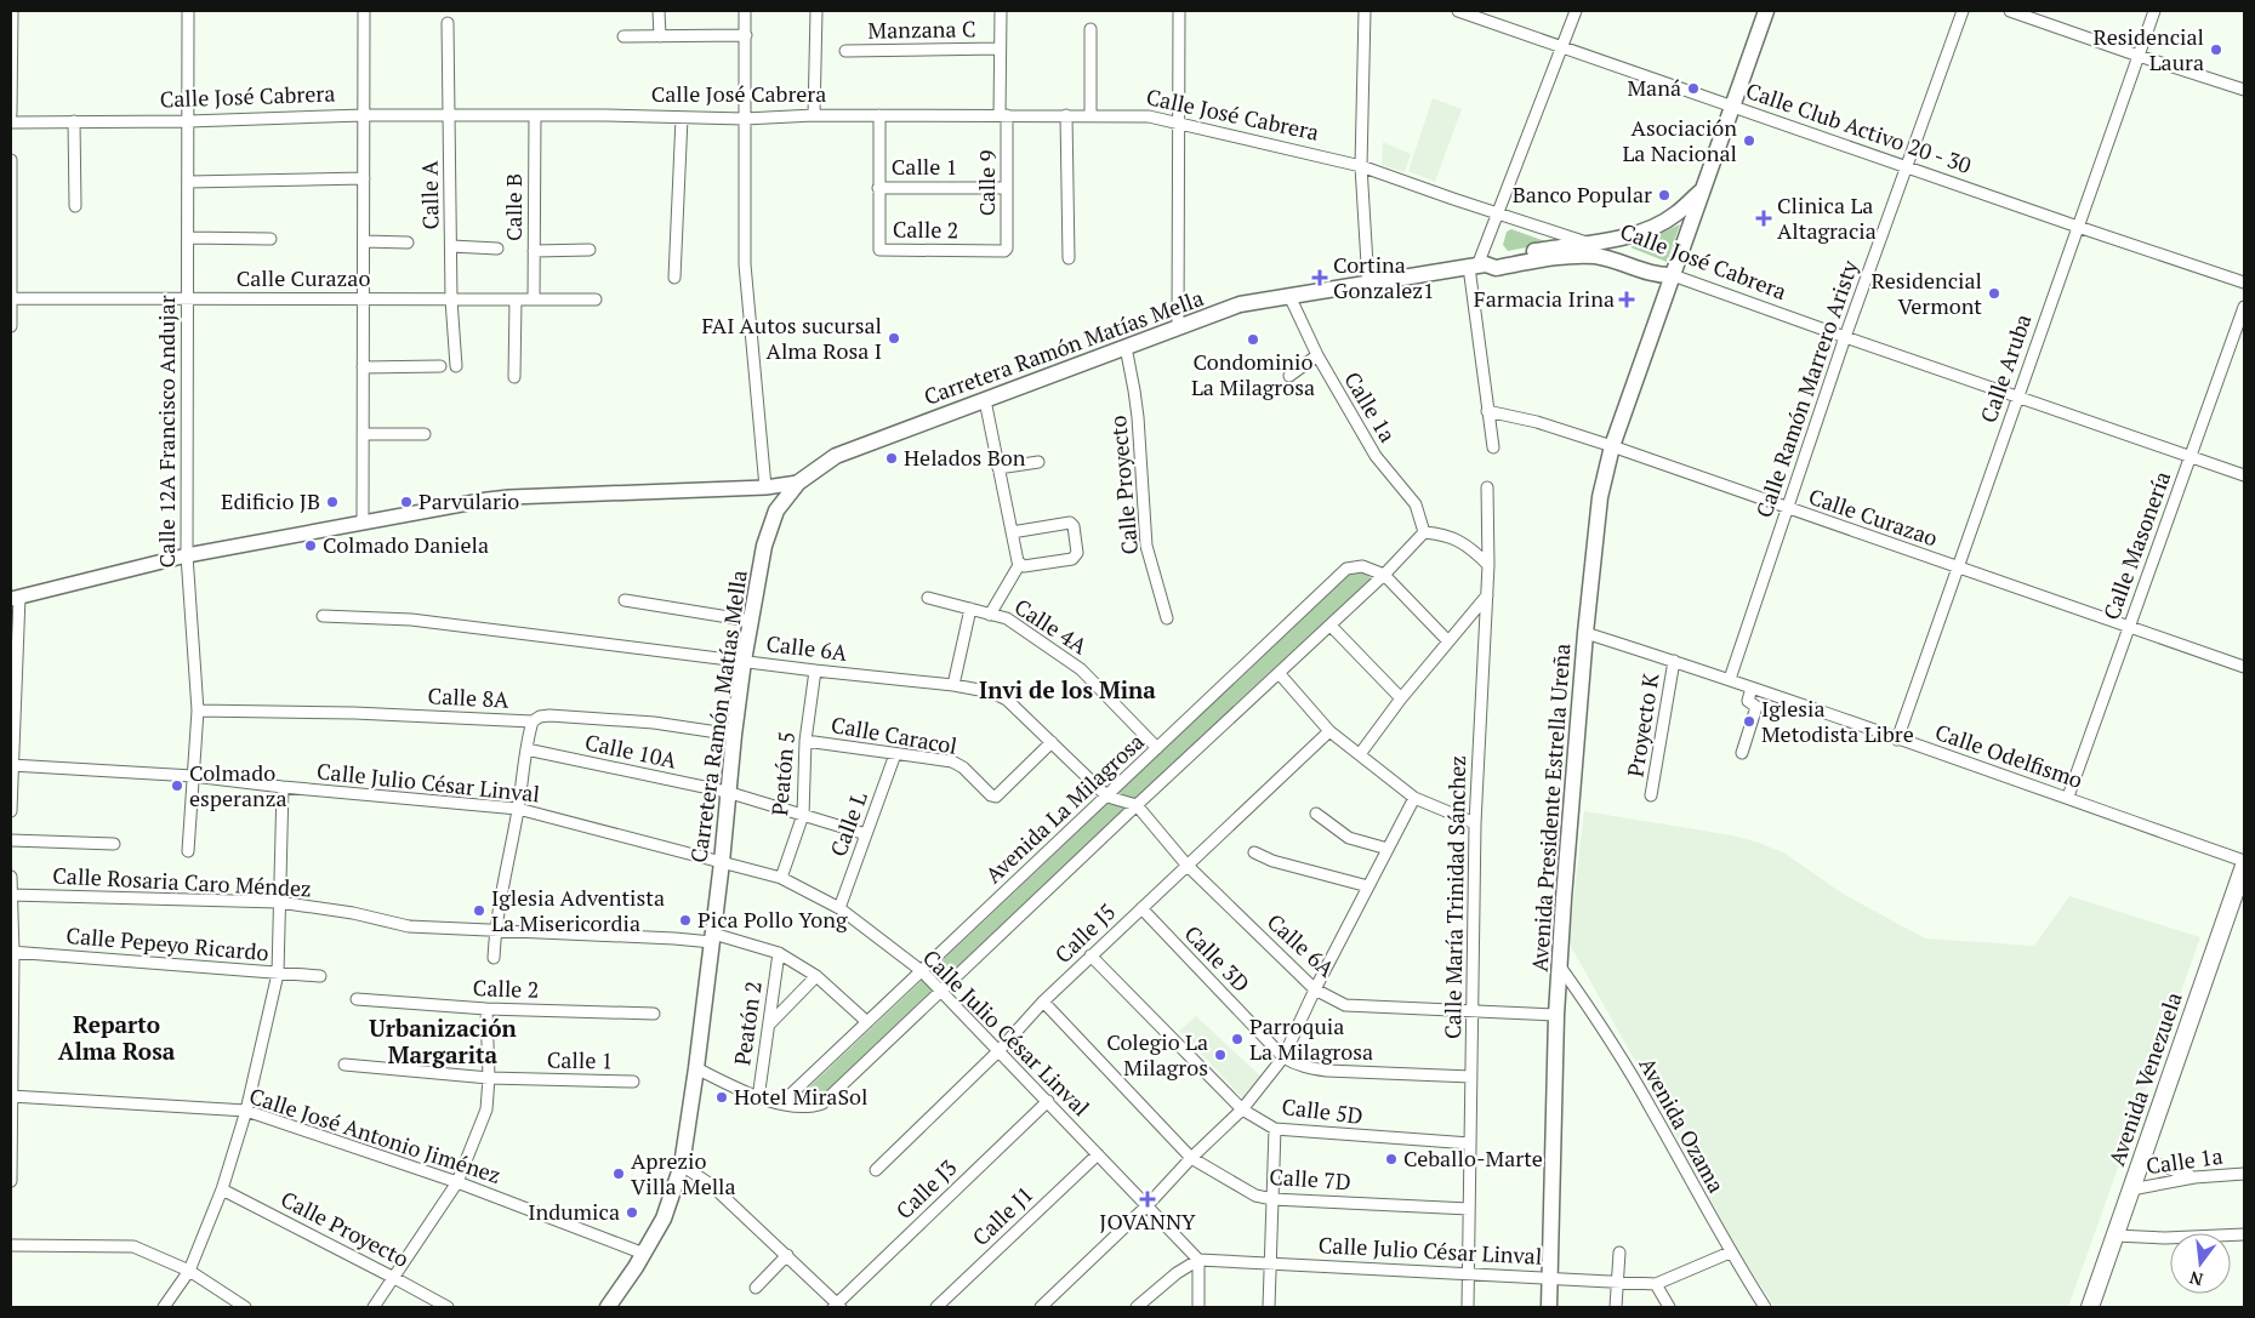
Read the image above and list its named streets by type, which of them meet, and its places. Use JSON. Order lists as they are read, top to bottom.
{
  "streets": {
    "main road": [
      "Calle José Cabrera",
      "Carretera Ramón Matías Mella",
      "Avenida Presidente Estrella Ureña",
      "Avenida Venezuela"
    ],
    "street": [
      "Manzana C",
      "Calle Club Activo 20 - 30",
      "Calle 1",
      "Calle 9",
      "Calle A",
      "Calle B",
      "Calle 2",
      "Calle Curazao",
      "Calle Aruba",
      "Calle Ramón Marrero Aristy",
      "Calle 1a",
      "Calle 12A Francisco Andujar",
      "Calle Proyecto",
      "Calle Masonería",
      "Calle 4A",
      "Calle 6A",
      "Calle 8A",
      "Proyecto K",
      "Calle Caracol",
      "Calle 10A",
      "Calle Odelfismo",
      "Peatón 5",
      "Calle Julio César Linval",
      "Avenida La Milagrosa",
      "Calle L",
      "Calle Rosaria Caro Méndez",
      "Calle María Trinidad Sánchez",
      "Calle J5",
      "Calle Pepeyo Ricardo",
      "Calle 3D",
      "Peatón 2",
      "Calle 5D",
      "Avenida Ozama",
      "Calle José Antonio Jiménez",
      "Calle 7D",
      "Calle J3",
      "Calle J1"
    ]
  },
  "crossings": [
    ["Manzana C", "Calle 9"],
    ["Calle José Cabrera", "Calle 9"],
    ["Calle José Cabrera", "Calle A"],
    ["Calle José Cabrera", "Calle B"],
    ["Calle José Cabrera", "Carretera Ramón Matías Mella"],
    ["Calle José Cabrera", "Calle Aruba"],
    ["Calle José Cabrera", "Calle Ramón Marrero Aristy"],
    ["Calle José Cabrera", "Calle 12A Francisco Andujar"],
    ["Calle José Cabrera", "Calle Masonería"],
    ["Calle José Cabrera", "Avenida Presidente Estrella Ureña"],
    ["Calle Club Activo 20 - 30", "Calle Aruba"],
    ["Calle Club Activo 20 - 30", "Calle Ramón Marrero Aristy"],
    ["Calle Club Activo 20 - 30", "Avenida Presidente Estrella Ureña"],
    ["Calle 1", "Calle 9"],
    ["Calle 1", "Calle 2"],
    ["Calle 9", "Calle 2"],
    ["Calle A", "Calle Curazao"],
    ["Calle B", "Calle Curazao"],
    ["Calle Curazao", "Calle Aruba"],
    ["Calle Curazao", "Calle Ramón Marrero Aristy"],
    ["Calle Curazao", "Calle 12A Francisco Andujar"],
    ["Calle Curazao", "Calle Masonería"],
    ["Calle Curazao", "Avenida Presidente Estrella Ureña"],
    ["Carretera Ramón Matías Mella", "Calle 1a"],
    ["Carretera Ramón Matías Mella", "Calle Proyecto"],
    ["Carretera Ramón Matías Mella", "Calle 6A"],
    ["Carretera Ramón Matías Mella", "Calle 8A"],
    ["Carretera Ramón Matías Mella", "Calle 10A"],
    ["Carretera Ramón Matías Mella", "Calle Julio César Linval"],
    ["Carretera Ramón Matías Mella", "Avenida Presidente Estrella Ureña"],
    ["Carretera Ramón Matías Mella", "Calle Rosaria Caro Méndez"],
    ["Carretera Ramón Matías Mella", "Calle José Antonio Jiménez"],
    ["Calle Aruba", "Calle Odelfismo"],
    ["Calle Ramón Marrero Aristy", "Calle Odelfismo"],
    ["Calle 1a", "Avenida Venezuela"],
    ["Calle 12A Francisco Andujar", "Calle 8A"],
    ["Calle 12A Francisco Andujar", "Calle Julio César Linval"],
    ["Calle Masonería", "Calle Odelfismo"],
    ["Calle 4A", "Avenida La Milagrosa"],
    ["Calle 6A", "Calle Caracol"],
    ["Calle 6A", "Peatón 5"],
    ["Calle 6A", "Avenida Presidente Estrella Ureña"],
    ["Calle 6A", "Avenida La Milagrosa"],
    ["Calle 6A", "Calle María Trinidad Sánchez"],
    ["Calle 6A", "Calle J5"],
    ["Proyecto K", "Calle Odelfismo"],
    ["Calle Caracol", "Peatón 5"],
    ["Calle Caracol", "Calle L"],
    ["Calle 10A", "Peatón 5"],
    ["Calle 10A", "Calle L"],
    ["Calle Odelfismo", "Avenida Presidente Estrella Ureña"],
    ["Calle Odelfismo", "Avenida Venezuela"],
    ["Peatón 5", "Calle Julio César Linval"],
    ["Calle Julio César Linval", "Avenida Presidente Estrella Ureña"],
    ["Calle Julio César Linval", "Avenida La Milagrosa"],
    ["Calle Julio César Linval", "Calle L"],
    ["Calle Julio César Linval", "Calle María Trinidad Sánchez"],
    ["Calle Julio César Linval", "Calle J5"],
    ["Calle Julio César Linval", "Avenida Ozama"],
    ["Calle Julio César Linval", "Calle J3"],
    ["Calle Julio César Linval", "Calle J1"],
    ["Avenida Presidente Estrella Ureña", "Avenida Ozama"],
    ["Avenida La Milagrosa", "Calle Rosaria Caro Méndez"],
    ["Calle Rosaria Caro Méndez", "Peatón 2"],
    ["Calle María Trinidad Sánchez", "Calle 3D"],
    ["Calle María Trinidad Sánchez", "Calle 5D"],
    ["Calle María Trinidad Sánchez", "Calle 7D"],
    ["Calle J5", "Calle 3D"],
    ["Calle J5", "Calle 5D"],
    ["Calle J5", "Calle 7D"]
  ],
  "districts": ["Invi de los Mina", "Reparto Alma Rosa", "Urbanización Margarita"],
  "places": {
    "other": [
      "Residencial Laura",
      "Maná",
      "Asociación La Nacional",
      "Banco Popular",
      "Residencial Vermont",
      "FAI Autos sucursal Alma Rosa I",
      "Condominio La Milagrosa",
      "Helados Bon",
      "Edificio JB",
      "Parvulario",
      "Colmado Daniela",
      "Iglesia Metodista Libre",
      "Colmado esperanza",
      "Iglesia Adventista La Misericordia",
      "Pica Pollo Yong",
      "Parroquia La Milagrosa",
      "Colegio La Milagros",
      "Hotel MiraSol",
      "Ceballo-Marte",
      "Aprezio Villa Mella",
      "Indumica"
    ],
    "health": [
      "Clinica La Altagracia",
      "Cortina Gonzalez1",
      "Farmacia Irina",
      "JOVANNY"
    ]
  },
  "north": "bottom"
}
